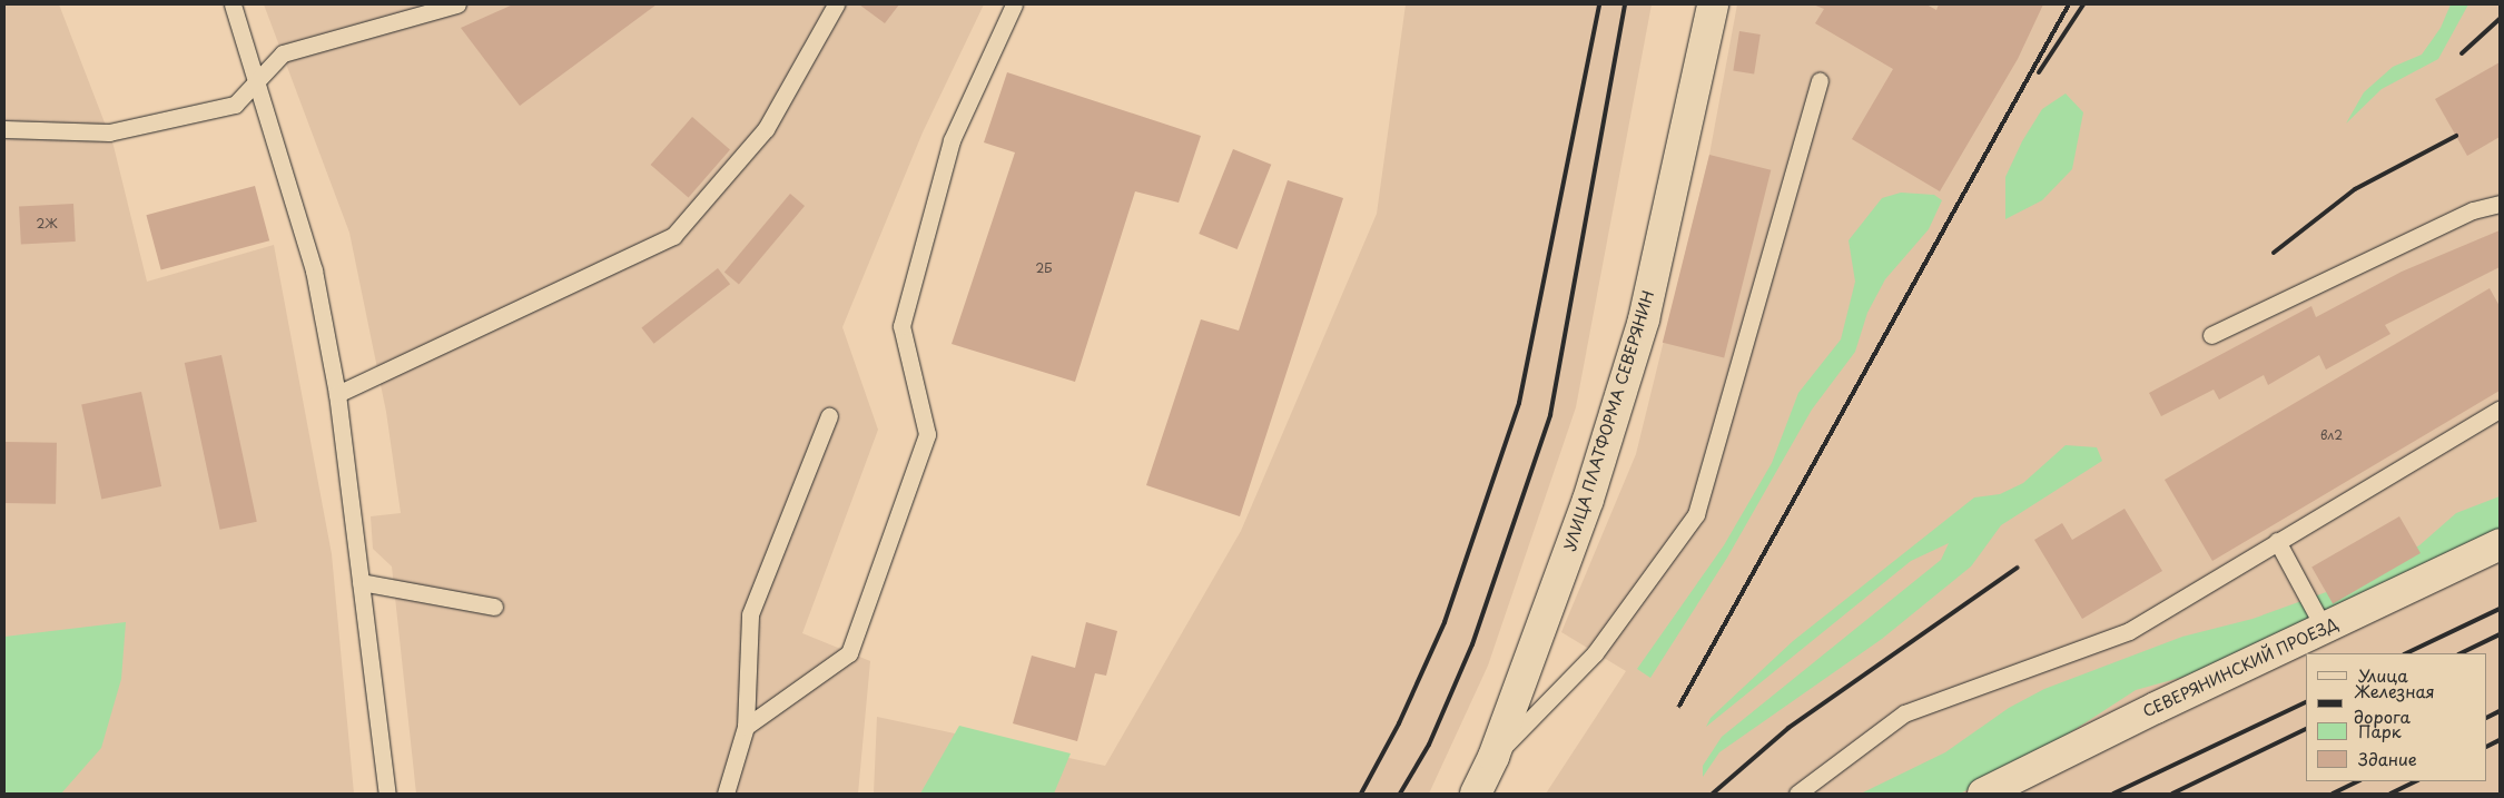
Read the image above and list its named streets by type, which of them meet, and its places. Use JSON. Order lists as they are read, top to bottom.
{
  "streets": {
    "street": ["УЛИЦА ПЛАТФОРМА СЕВЕРЯНИН", "СЕВЕРЯНИНСКИЙ ПРОЕЗД"]
  },
  "house_numbers": ["2Ж", "2Б", "вл2"],
  "legend": [
    "Улица",
    "Железная дорога",
    "Парк",
    "Здание"
  ]
}
